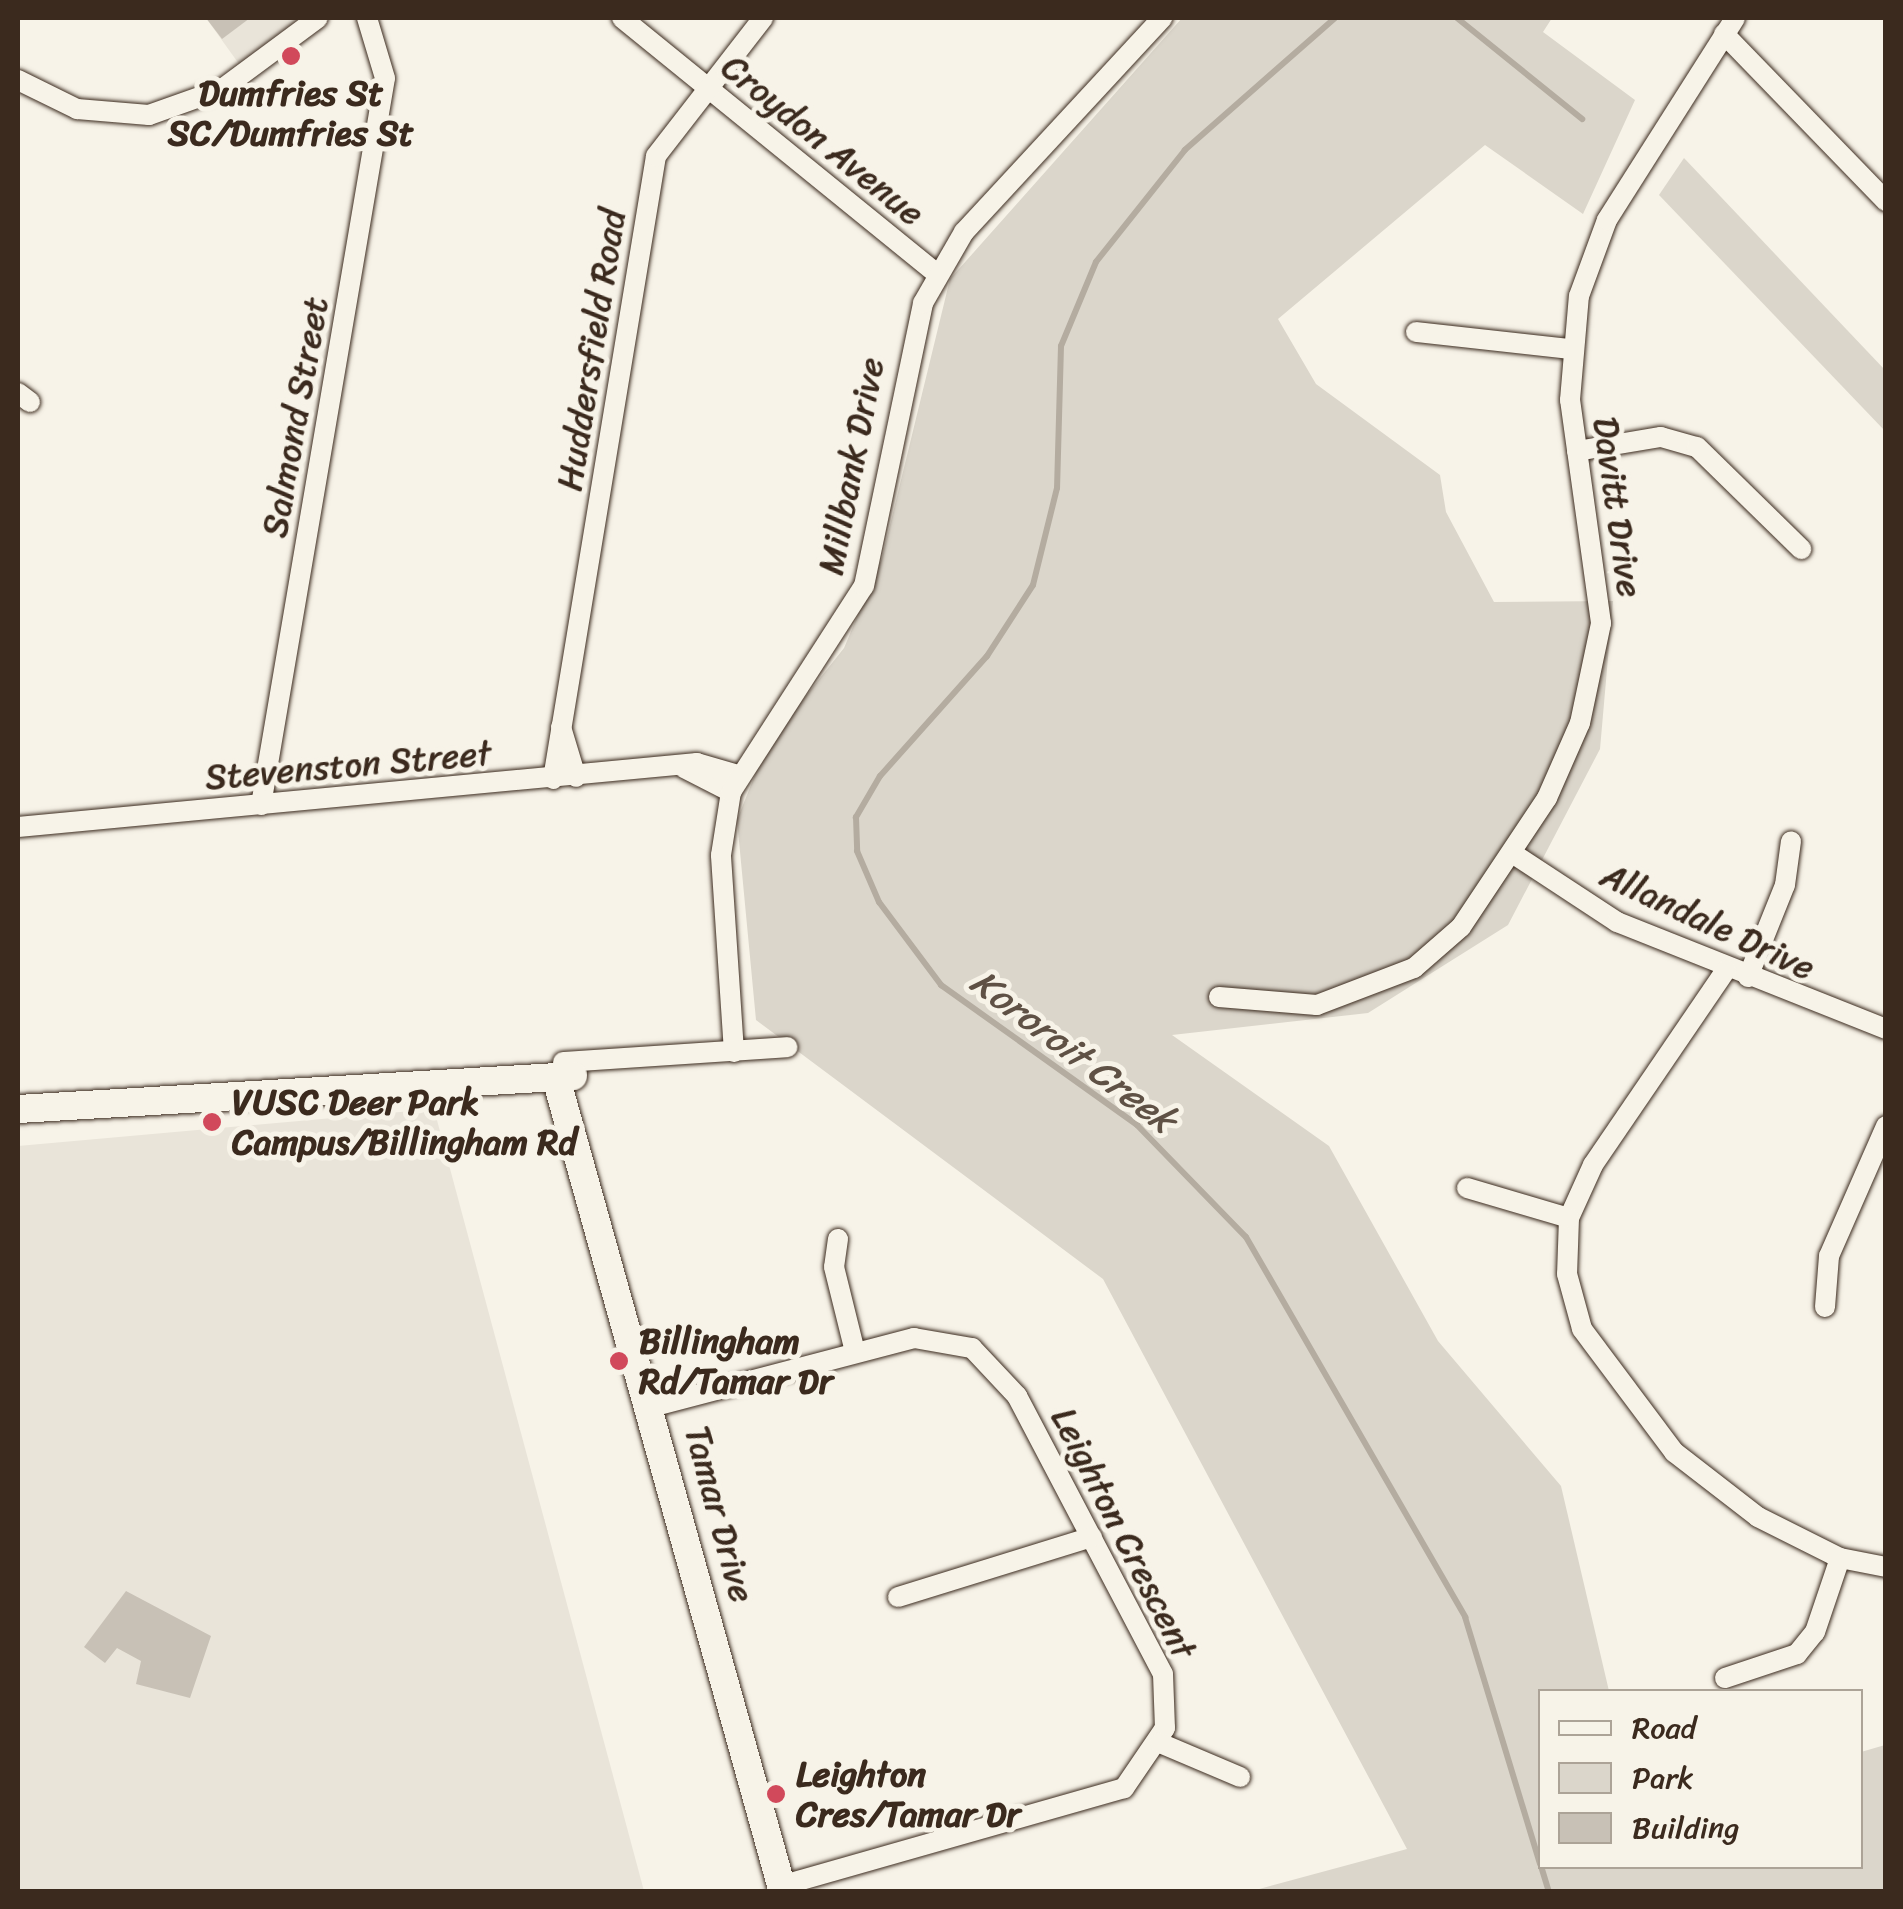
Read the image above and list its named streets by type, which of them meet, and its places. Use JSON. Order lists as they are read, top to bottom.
{
  "streets": {
    "street": [
      "Croydon Avenue",
      "Huddersfield Road",
      "Salmond Street",
      "Millbank Drive",
      "Davitt Drive",
      "Stevenston Street",
      "Allandale Drive",
      "Tamar Drive",
      "Leighton Crescent"
    ]
  },
  "crossings": [
    ["Croydon Avenue", "Huddersfield Road"],
    ["Croydon Avenue", "Millbank Drive"],
    ["Huddersfield Road", "Stevenston Street"],
    ["Salmond Street", "Stevenston Street"],
    ["Millbank Drive", "Stevenston Street"],
    ["Davitt Drive", "Allandale Drive"],
    ["Tamar Drive", "Leighton Crescent"]
  ],
  "water": ["Kororoit Creek"],
  "places": [
    "Dumfries St SC/Dumfries St",
    "VUSC Deer Park Campus/Billingham Rd",
    "Billingham Rd/Tamar Dr",
    "Leighton Cres/Tamar Dr"
  ],
  "legend": ["Road", "Park", "Building"]
}
